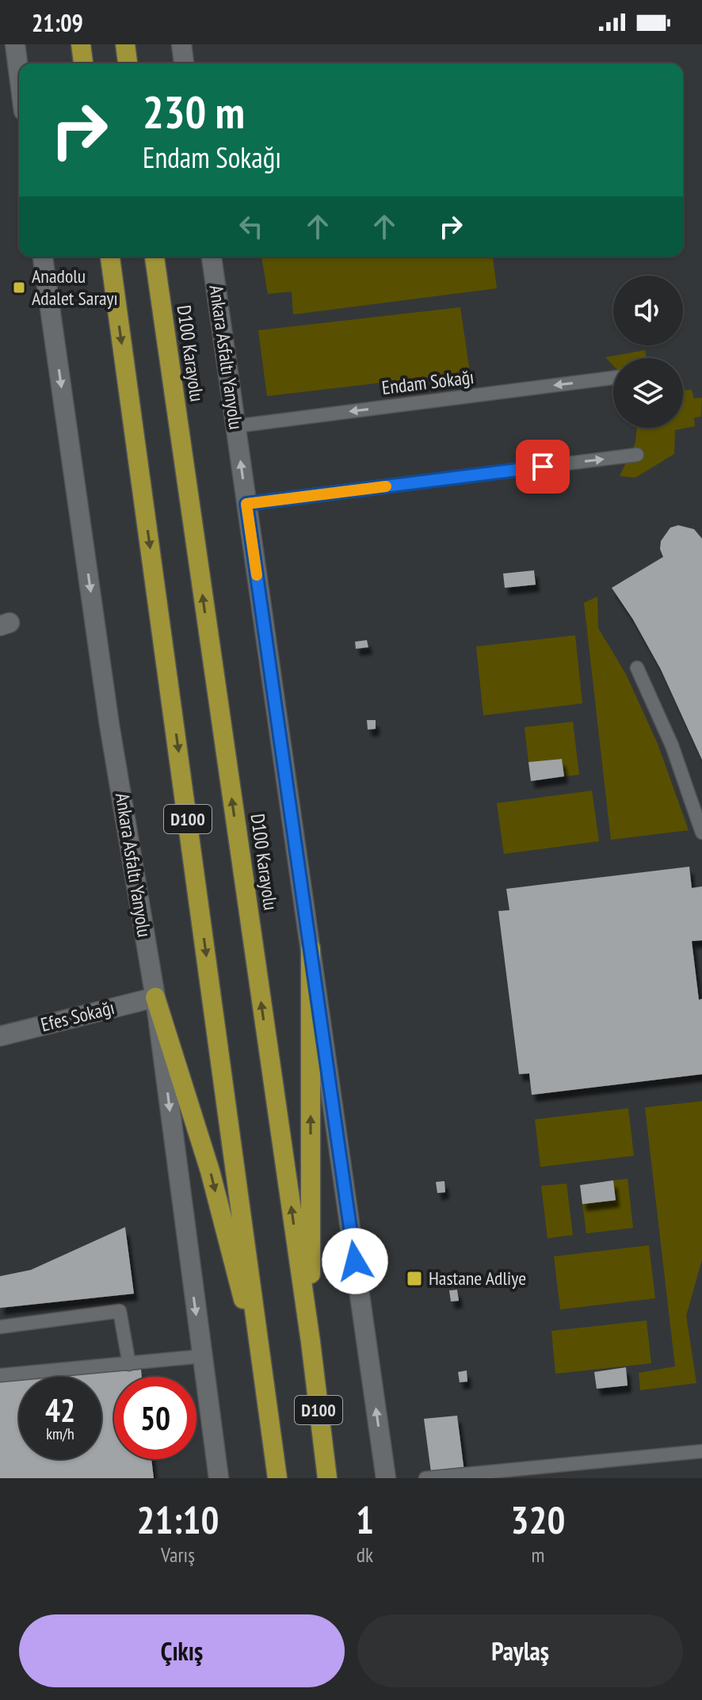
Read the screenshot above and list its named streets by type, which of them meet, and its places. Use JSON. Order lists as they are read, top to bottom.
{
  "streets": {
    "highway": ["D100 Karayolu", "D100"],
    "main road": ["Ankara Asfaltı Yanyolu", "Efes Sokağı"],
    "lane": ["Endam Sokağı"]
  },
  "crossings": [
    ["Ankara Asfaltı Yanyolu", "Endam Sokağı"],
    ["Ankara Asfaltı Yanyolu", "Efes Sokağı"]
  ],
  "places": {
    "transit": ["Anadolu Adalet Sarayı", "Hastane Adliye"]
  },
  "page": {
    "status": "21:09",
    "turn": ["230 m", "Endam Sokağı"],
    "speed": "42 km/h",
    "limit": "50",
    "eta": [
      "21:10",
      "Varış",
      "1",
      "dk",
      "320",
      "m"
    ],
    "buttons": ["Çıkış", "Paylaş"]
  }
}
